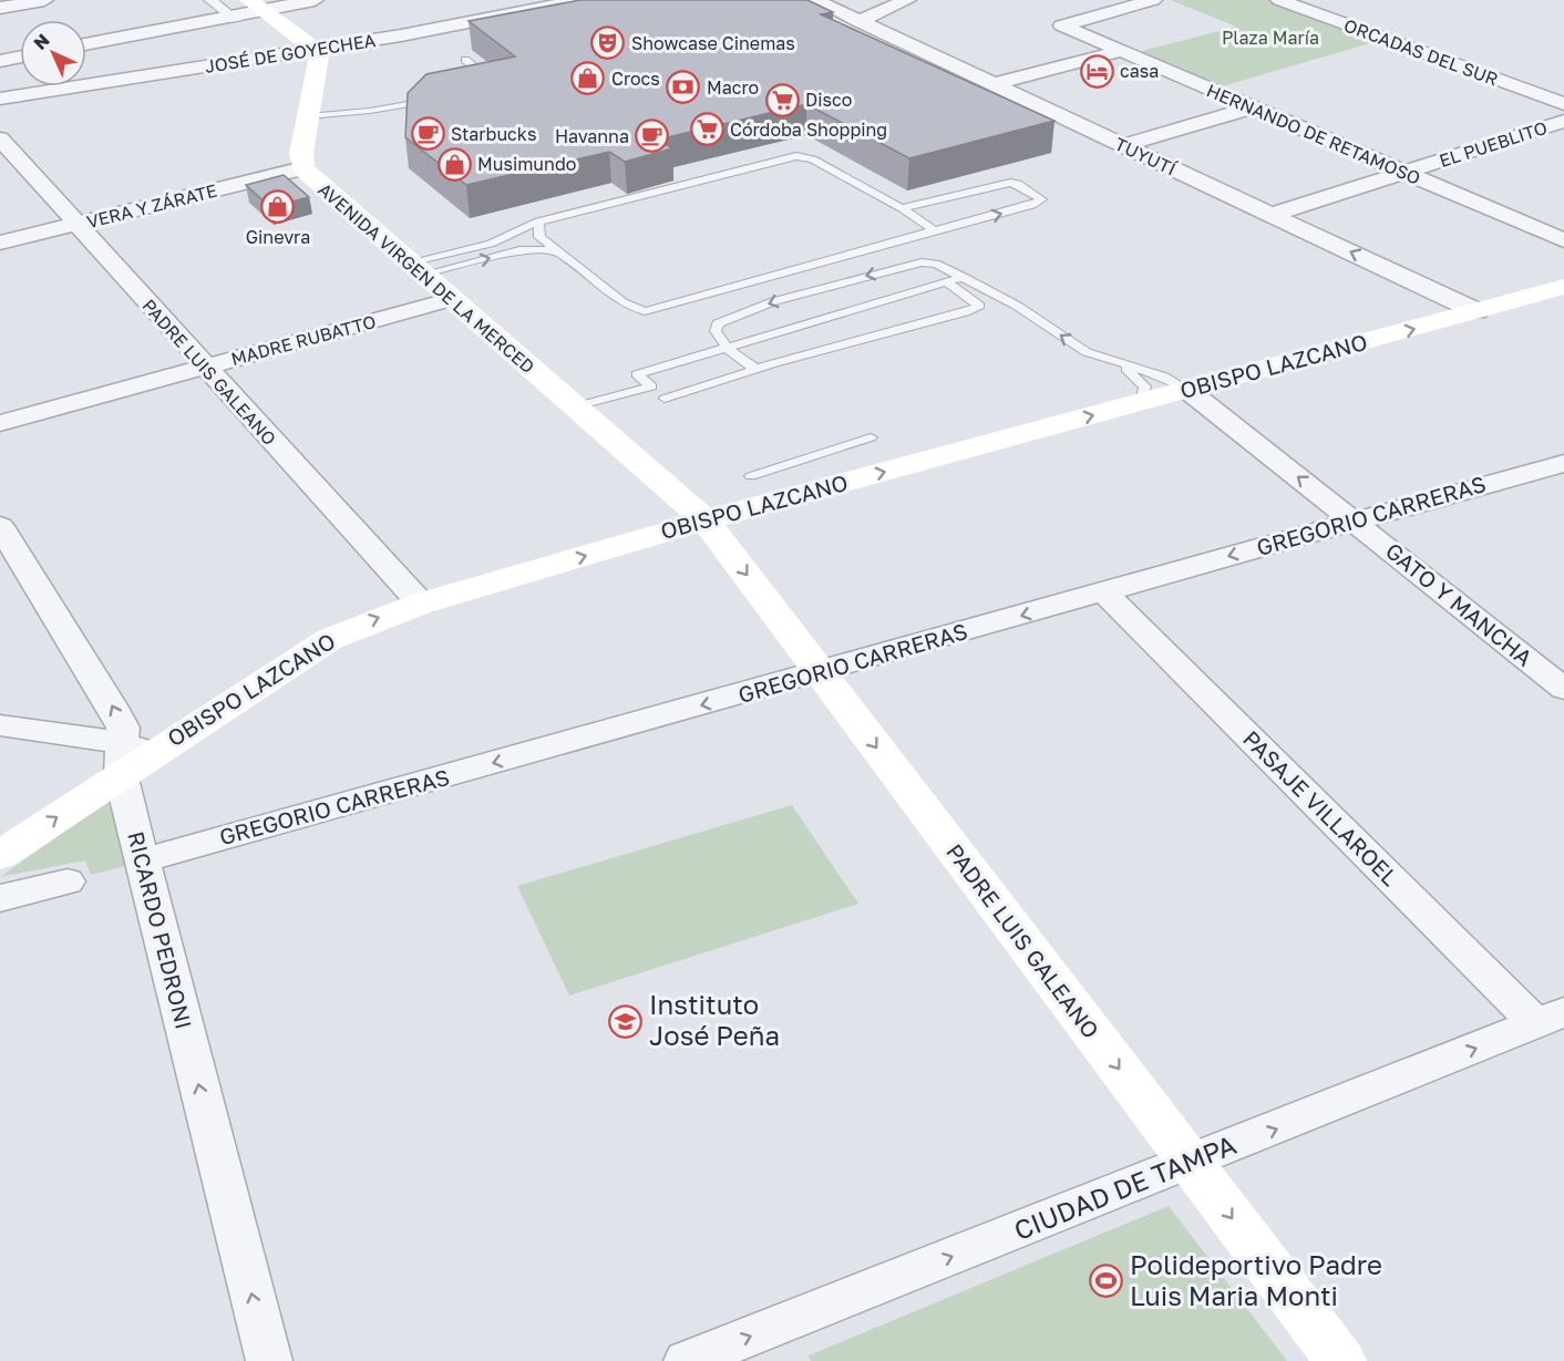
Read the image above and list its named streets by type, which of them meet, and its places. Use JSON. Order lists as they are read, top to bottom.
{
  "streets": {
    "main road": ["AVENIDA VIRGEN DE LA MERCED", "OBISPO LAZCANO", "PADRE LUIS GALEANO"],
    "street": [
      "ORCADAS DEL SUR",
      "JOSÉ DE GOYECHEA",
      "HERNANDO DE RETAMOSO",
      "EL PUEBLITO",
      "TUYUTÍ",
      "VERA Y ZÁRATE",
      "MADRE RUBATTO",
      "GREGORIO CARRERAS",
      "GATO Y MANCHA",
      "PASAJE VILLAROEL",
      "RICARDO PEDRONI",
      "CIUDAD DE TAMPA"
    ]
  },
  "crossings": [
    ["JOSÉ DE GOYECHEA", "AVENIDA VIRGEN DE LA MERCED"],
    ["HERNANDO DE RETAMOSO", "EL PUEBLITO"],
    ["EL PUEBLITO", "TUYUTÍ"],
    ["TUYUTÍ", "OBISPO LAZCANO"],
    ["VERA Y ZÁRATE", "AVENIDA VIRGEN DE LA MERCED"],
    ["VERA Y ZÁRATE", "PADRE LUIS GALEANO"],
    ["AVENIDA VIRGEN DE LA MERCED", "MADRE RUBATTO"],
    ["AVENIDA VIRGEN DE LA MERCED", "OBISPO LAZCANO"],
    ["AVENIDA VIRGEN DE LA MERCED", "PADRE LUIS GALEANO"],
    ["MADRE RUBATTO", "PADRE LUIS GALEANO"],
    ["OBISPO LAZCANO", "PADRE LUIS GALEANO"],
    ["OBISPO LAZCANO", "GATO Y MANCHA"],
    ["OBISPO LAZCANO", "RICARDO PEDRONI"],
    ["PADRE LUIS GALEANO", "GREGORIO CARRERAS"],
    ["PADRE LUIS GALEANO", "CIUDAD DE TAMPA"],
    ["GREGORIO CARRERAS", "GATO Y MANCHA"],
    ["GREGORIO CARRERAS", "PASAJE VILLAROEL"],
    ["GREGORIO CARRERAS", "RICARDO PEDRONI"],
    ["PASAJE VILLAROEL", "CIUDAD DE TAMPA"]
  ],
  "one_way": [
    "OBISPO LAZCANO",
    "PADRE LUIS GALEANO",
    "GREGORIO CARRERAS",
    "GATO Y MANCHA",
    "RICARDO PEDRONI",
    "CIUDAD DE TAMPA"
  ],
  "parks": ["Plaza María"],
  "places": {
    "theatre": ["Showcase Cinemas"],
    "hotel": ["casa"],
    "shop": ["Crocs", "Musimundo", "Ginevra"],
    "bank": ["Macro"],
    "supermarket": ["Disco", "Córdoba Shopping"],
    "cafe": ["Starbucks", "Havanna"],
    "school or university": ["Instituto José Peña"],
    "sports": ["Polideportivo Padre Luis Maria Monti"]
  },
  "north": "top left"
}
